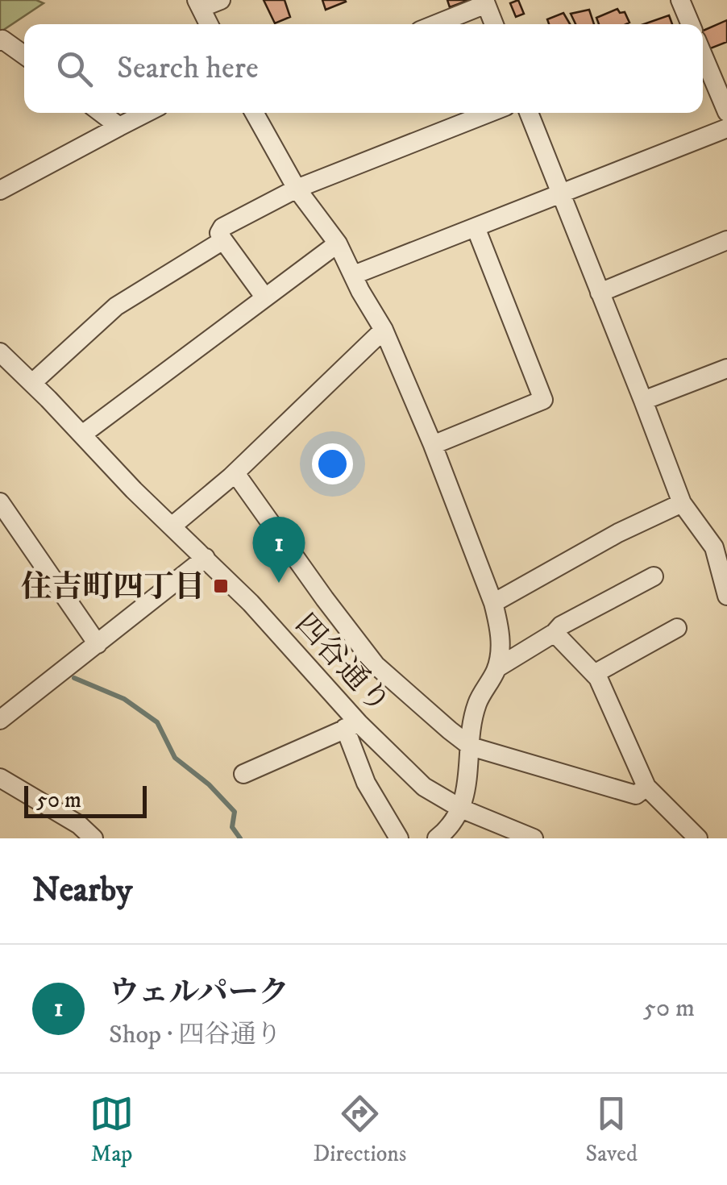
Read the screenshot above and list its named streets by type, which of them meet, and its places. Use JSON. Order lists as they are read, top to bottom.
{
  "streets": {
    "street": ["四谷通り"]
  },
  "places": {
    "transit": ["住吉町四丁目"]
  },
  "scale_bar": "50 m",
  "page": {
    "search": "Search here",
    "pins": "1",
    "scale": "50 m",
    "heading": "Nearby",
    "list": [
      {
        "mark": "1",
        "name": "ウェルパーク",
        "note": "Shop · 四谷通り",
        "value": "50 m"
      }
    ],
    "nav": ["Map", "Directions", "Saved"]
  }
}
